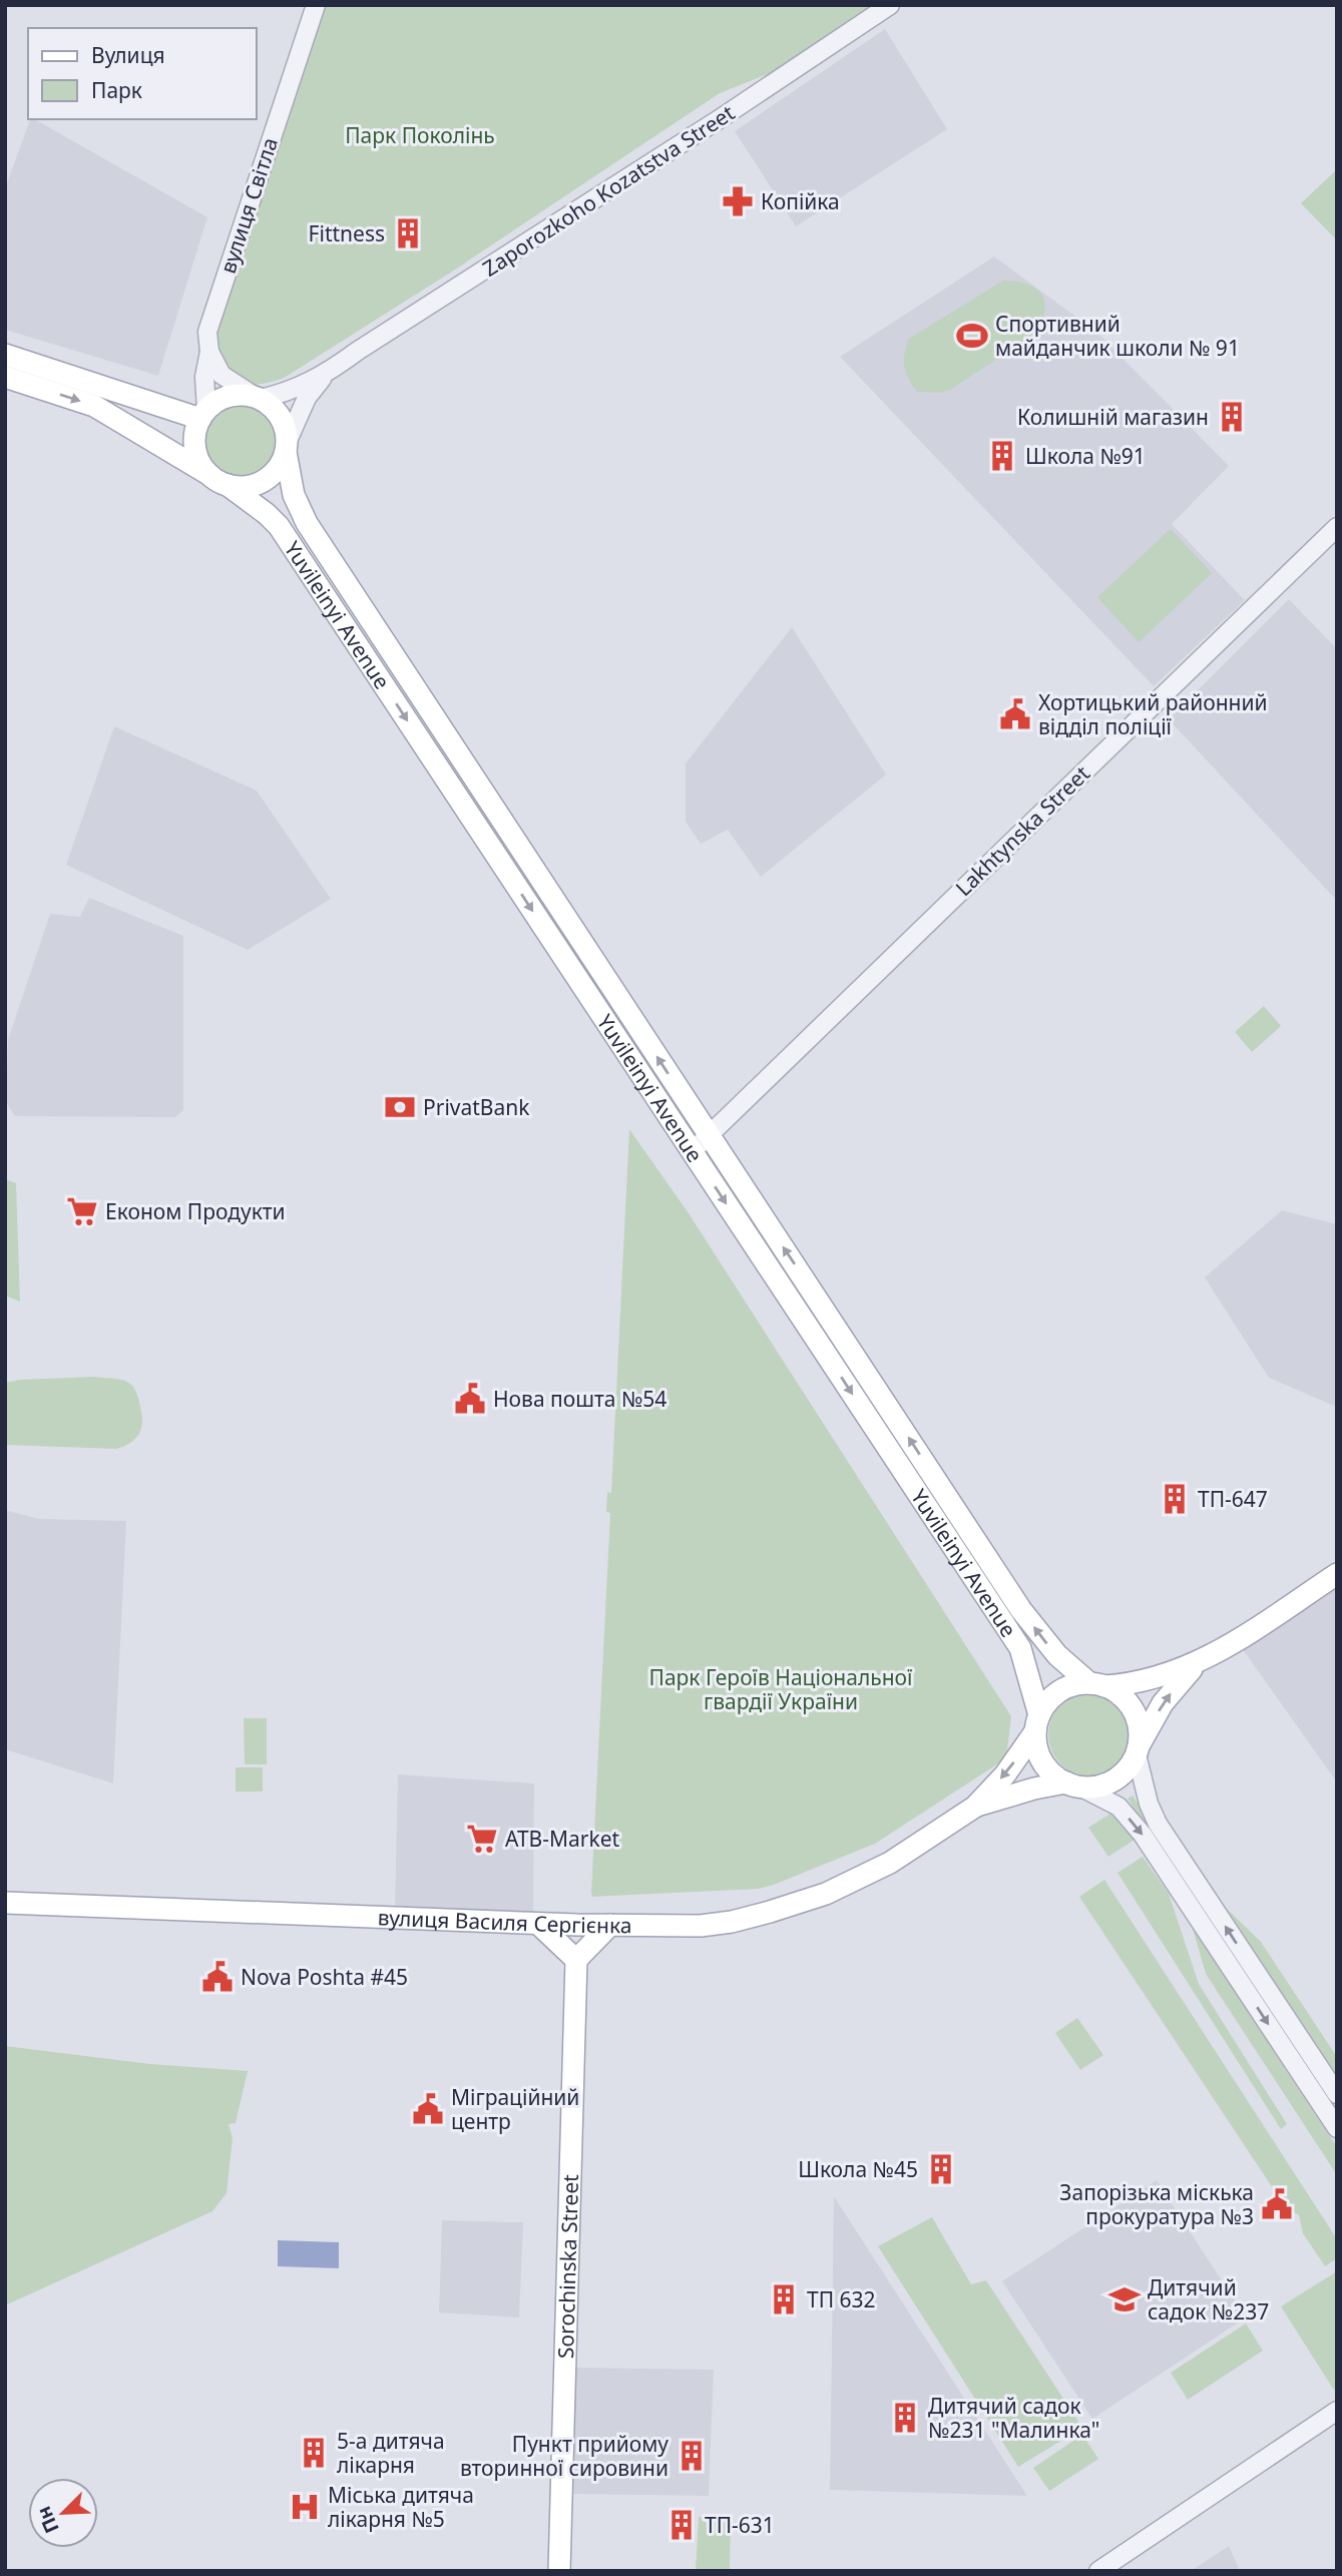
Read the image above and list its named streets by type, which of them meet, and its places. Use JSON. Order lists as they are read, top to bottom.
{
  "streets": {
    "main road": ["Yuvileinyi Avenue", "вулиця Василя Сергієнка", "Sorochinska Street"],
    "street": ["Zaporozkoho Kozatstva Street", "вулиця Світла", "Lakhtynska Street"]
  },
  "crossings": [
    ["Zaporozkoho Kozatstva Street", "вулиця Світла"],
    ["Zaporozkoho Kozatstva Street", "Yuvileinyi Avenue"],
    ["вулиця Світла", "Yuvileinyi Avenue"],
    ["Yuvileinyi Avenue", "Lakhtynska Street"],
    ["Yuvileinyi Avenue", "вулиця Василя Сергієнка"]
  ],
  "parks": ["Парк Поколінь", "Парк Героїв Національної гвардії України"],
  "places": {
    "pharmacy": ["Копійка"],
    "building": [
      "Fittness",
      "Колишній магазин",
      "Школа №91",
      "ТП-647",
      "Школа №45",
      "ТП 632",
      "Дитячий садок №231 \"Малинка\"",
      "5-а дитяча лікарня",
      "Пункт прийому вторинної сировини",
      "ТП-631"
    ],
    "sports": ["Спортивний майданчик школи № 91"],
    "public building": [
      "Хортицький районний відділ поліції",
      "Нова пошта №54",
      "Nova Poshta #45",
      "Міграційний центр",
      "Запорізька міскька прокуратура №3"
    ],
    "bank": ["PrivatBank"],
    "supermarket": ["Економ Продукти", "ATB-Market"],
    "school or university": ["Дитячий садок №237"],
    "hospital": ["Міська дитяча лікарня №5"]
  },
  "legend": ["Вулиця", "Парк"],
  "north": "bottom left"
}
